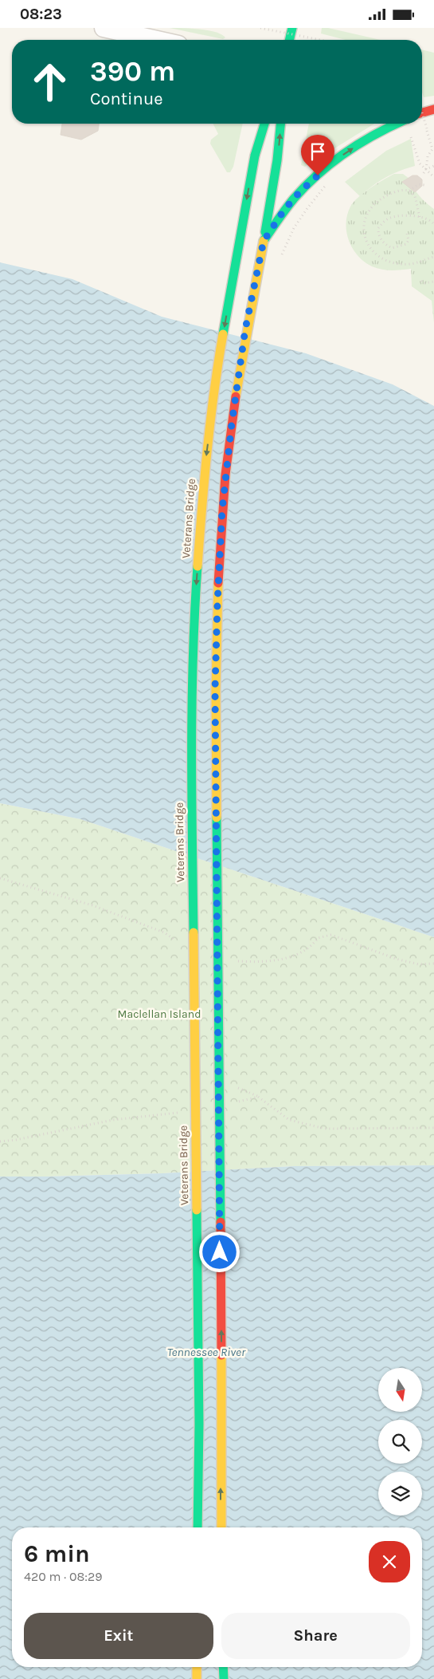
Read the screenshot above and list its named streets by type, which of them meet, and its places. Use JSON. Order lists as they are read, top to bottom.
{
  "streets": {
    "main road": ["Veterans Bridge"]
  },
  "water": ["Tennessee River"],
  "parks": ["Maclellan Island"],
  "north": "bottom",
  "page": {
    "status": "08:23",
    "turn": ["390 m", "Continue"],
    "heading": ["6 min", "420 m · 08:29"],
    "buttons": ["Exit", "Share"]
  }
}
